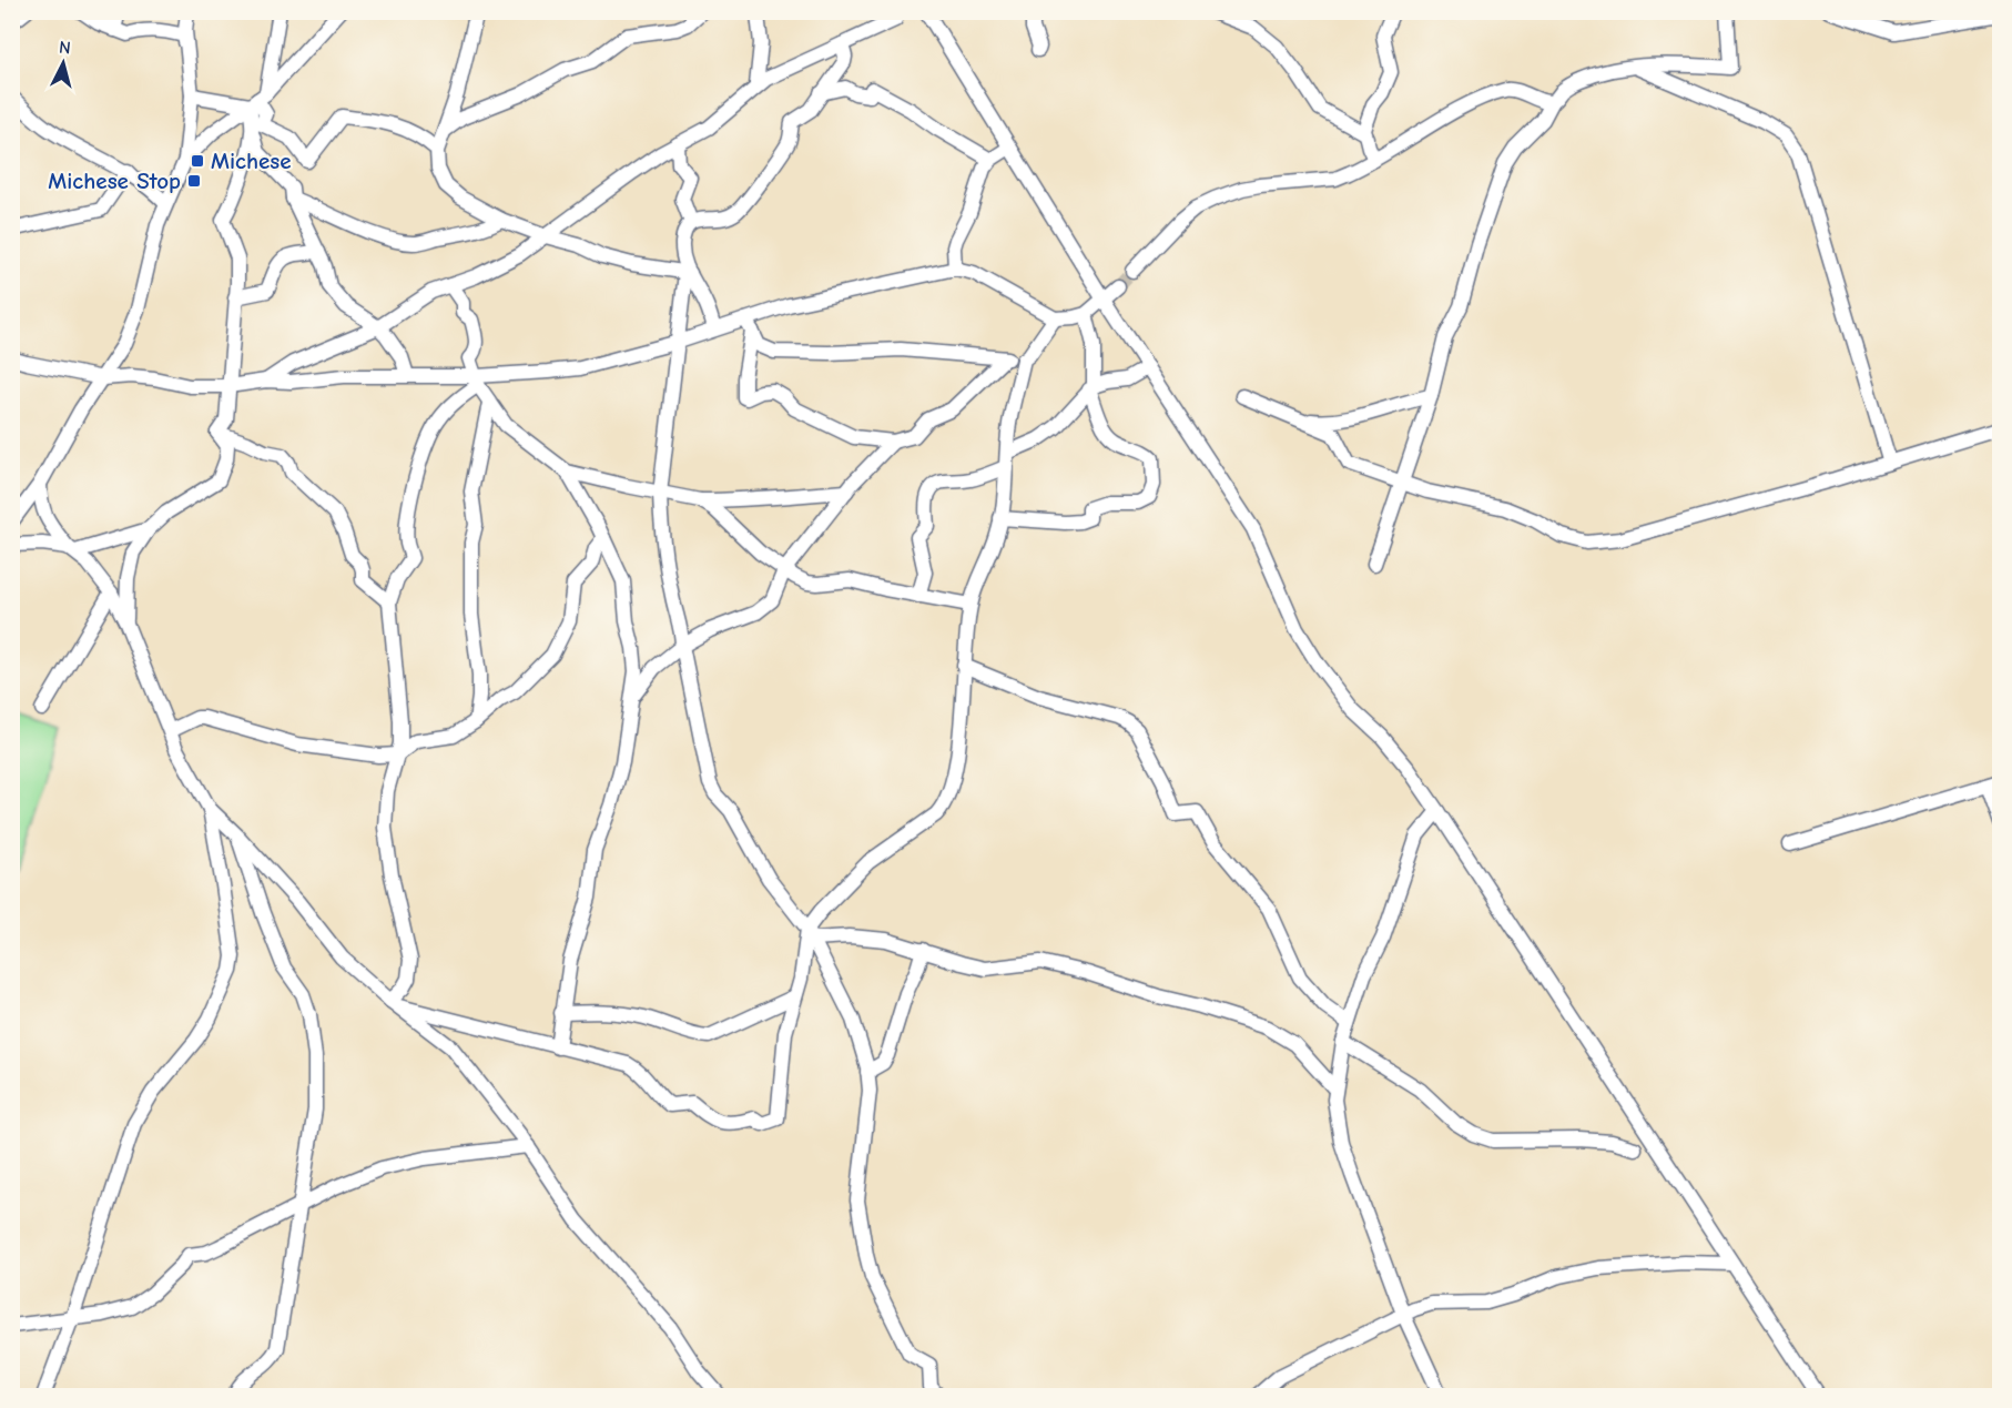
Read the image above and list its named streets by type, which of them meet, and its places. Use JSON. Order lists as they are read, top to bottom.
{
  "places": {
    "transit": ["Michese", "Michese Stop"]
  },
  "north": "top"
}
